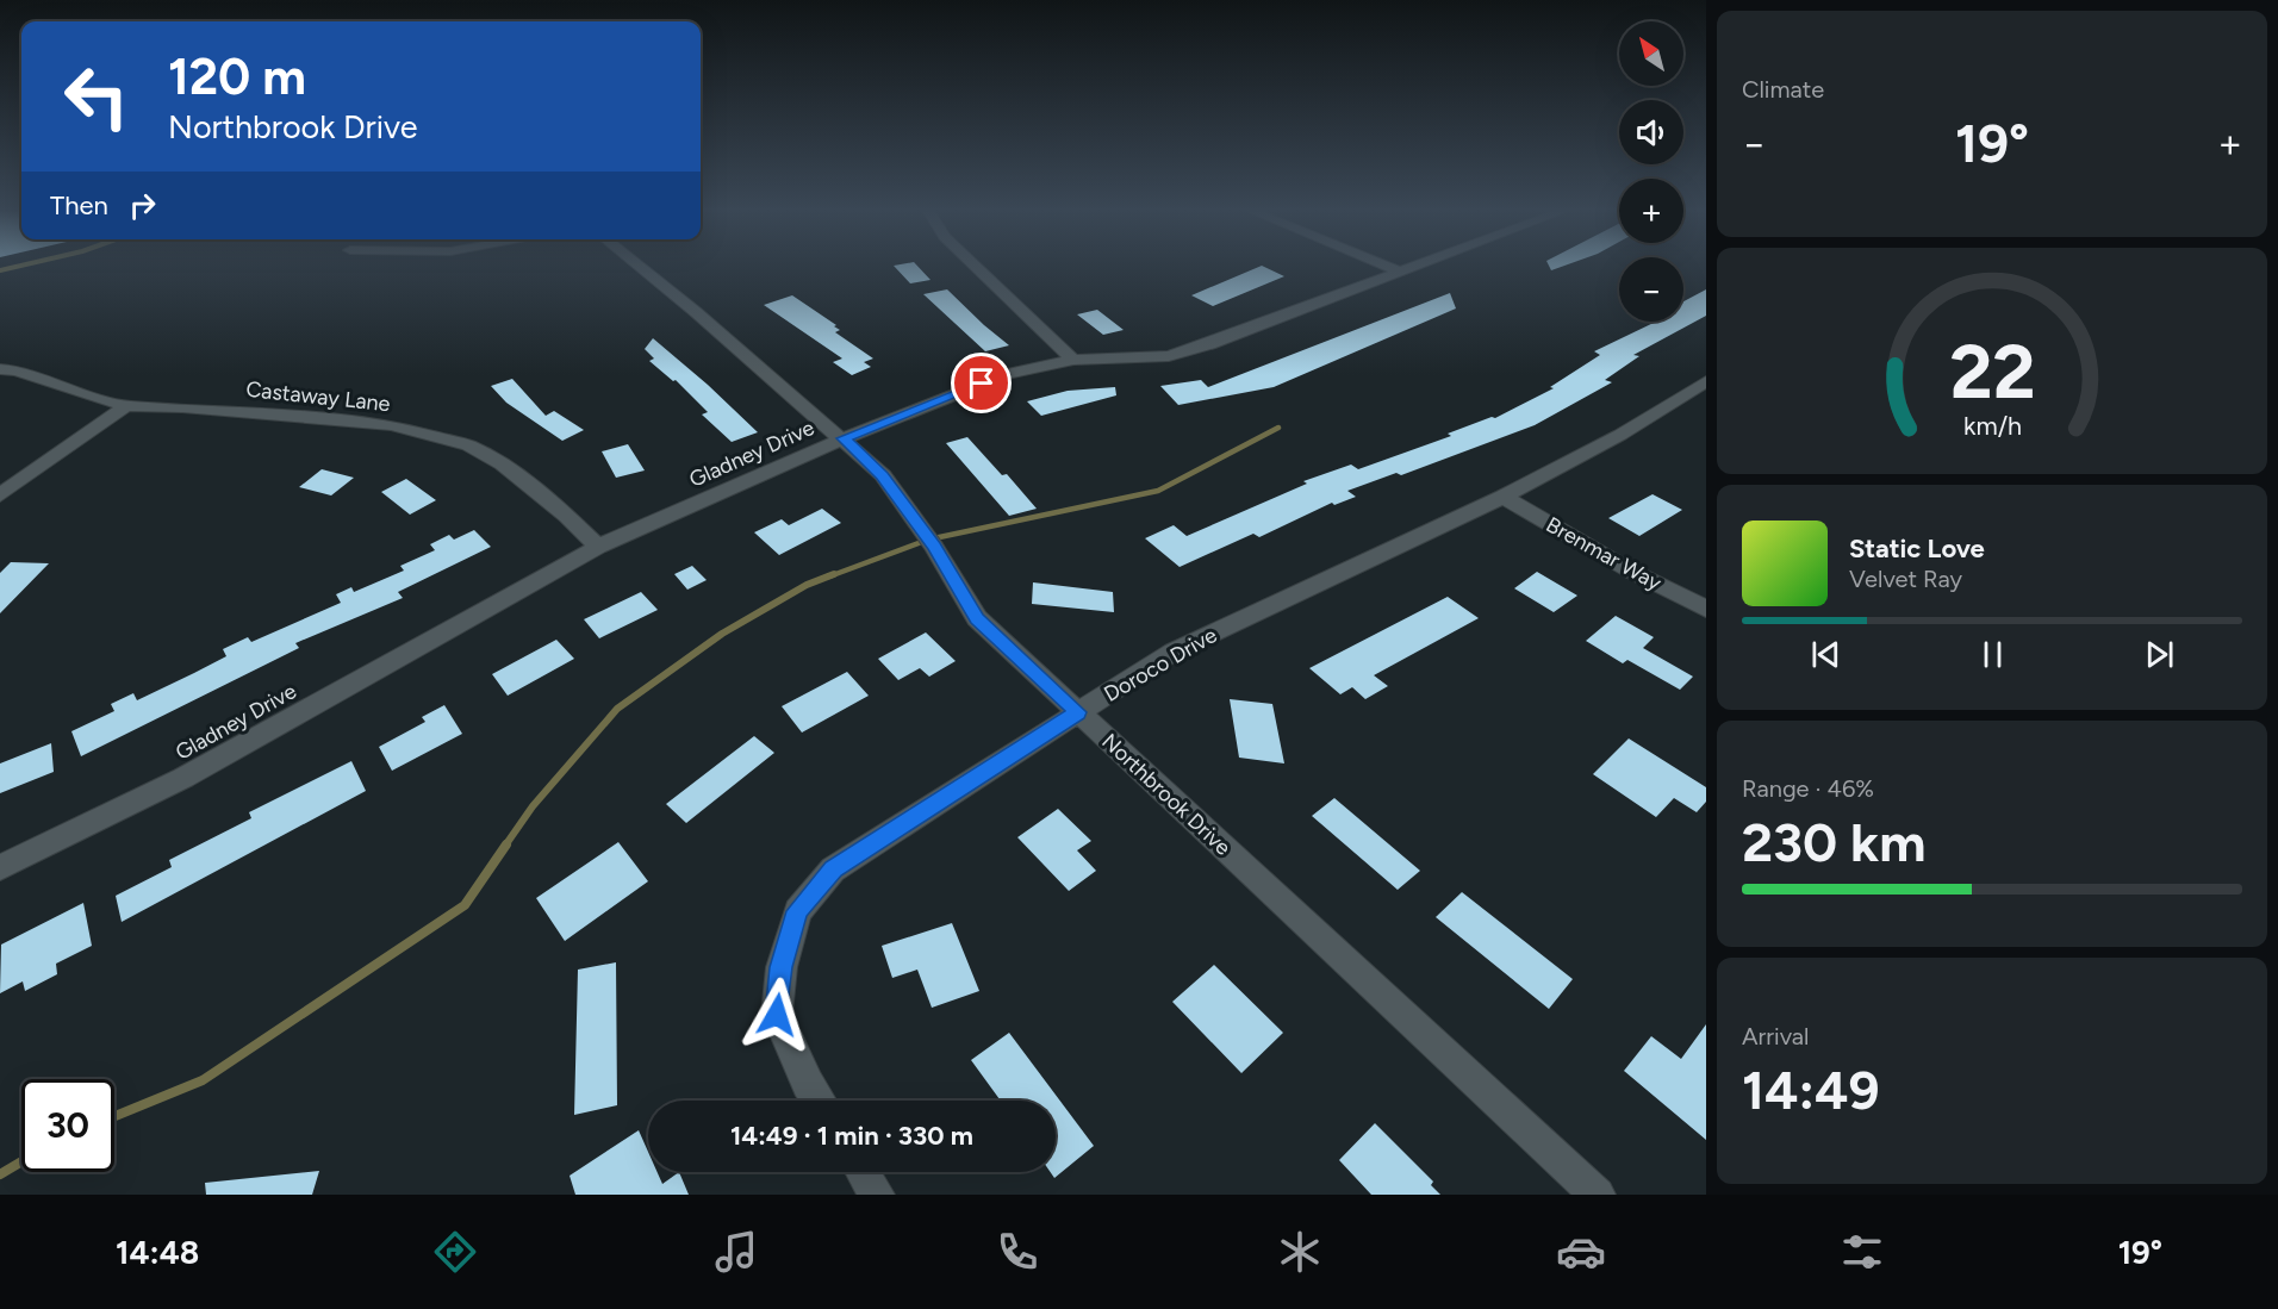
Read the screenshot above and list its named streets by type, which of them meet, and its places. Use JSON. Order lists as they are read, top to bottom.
{
  "streets": {
    "street": [
      "Castaway Lane",
      "Gladney Drive",
      "Brenmar Way",
      "Doroco Drive",
      "Northbrook Drive"
    ]
  },
  "crossings": [
    ["Castaway Lane", "Gladney Drive"],
    ["Gladney Drive", "Northbrook Drive"],
    ["Brenmar Way", "Doroco Drive"],
    ["Doroco Drive", "Northbrook Drive"]
  ],
  "north": "top left",
  "page": {
    "tile": [
      "Climate",
      ["Range · 46%", "230 km"],
      ["Arrival", "14:49"]
    ],
    "map_buttons": ["+", "−"],
    "turn": ["120 m", "Northbrook Drive"],
    "heat": ["−", "19°", "+"],
    "then": "Then",
    "song": ["Static Love", "Velvet Ray"],
    "limit": "30",
    "trip": "14:49 · 1 min · 330 m",
    "tabs": ["14:48", "19°"],
    "gauge": ["22", "km/h"]
  }
}
